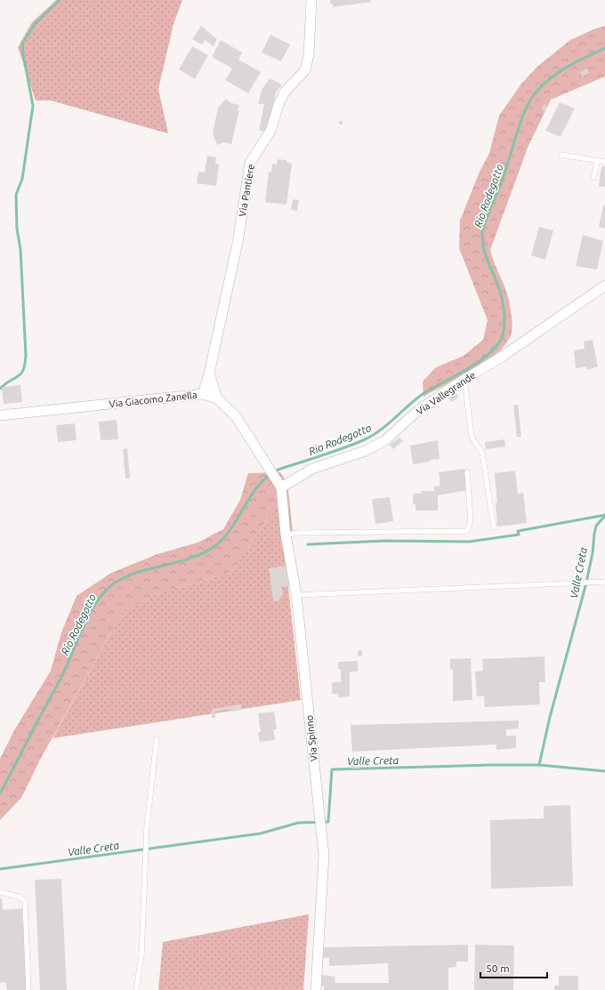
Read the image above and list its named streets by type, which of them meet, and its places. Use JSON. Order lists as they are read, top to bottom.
{
  "streets": {
    "street": [
      "Via Pantiere",
      "Via Vallegrande",
      "Via Giacomo Zanella",
      "Via Spinno"
    ]
  },
  "crossings": [
    ["Via Pantiere", "Via Giacomo Zanella"],
    ["Via Vallegrande", "Via Giacomo Zanella"],
    ["Via Vallegrande", "Via Spinno"],
    ["Via Giacomo Zanella", "Via Spinno"]
  ],
  "water": ["Rio Rodegotto", "Valle Creta"],
  "scale_bar": "50 m"
}
